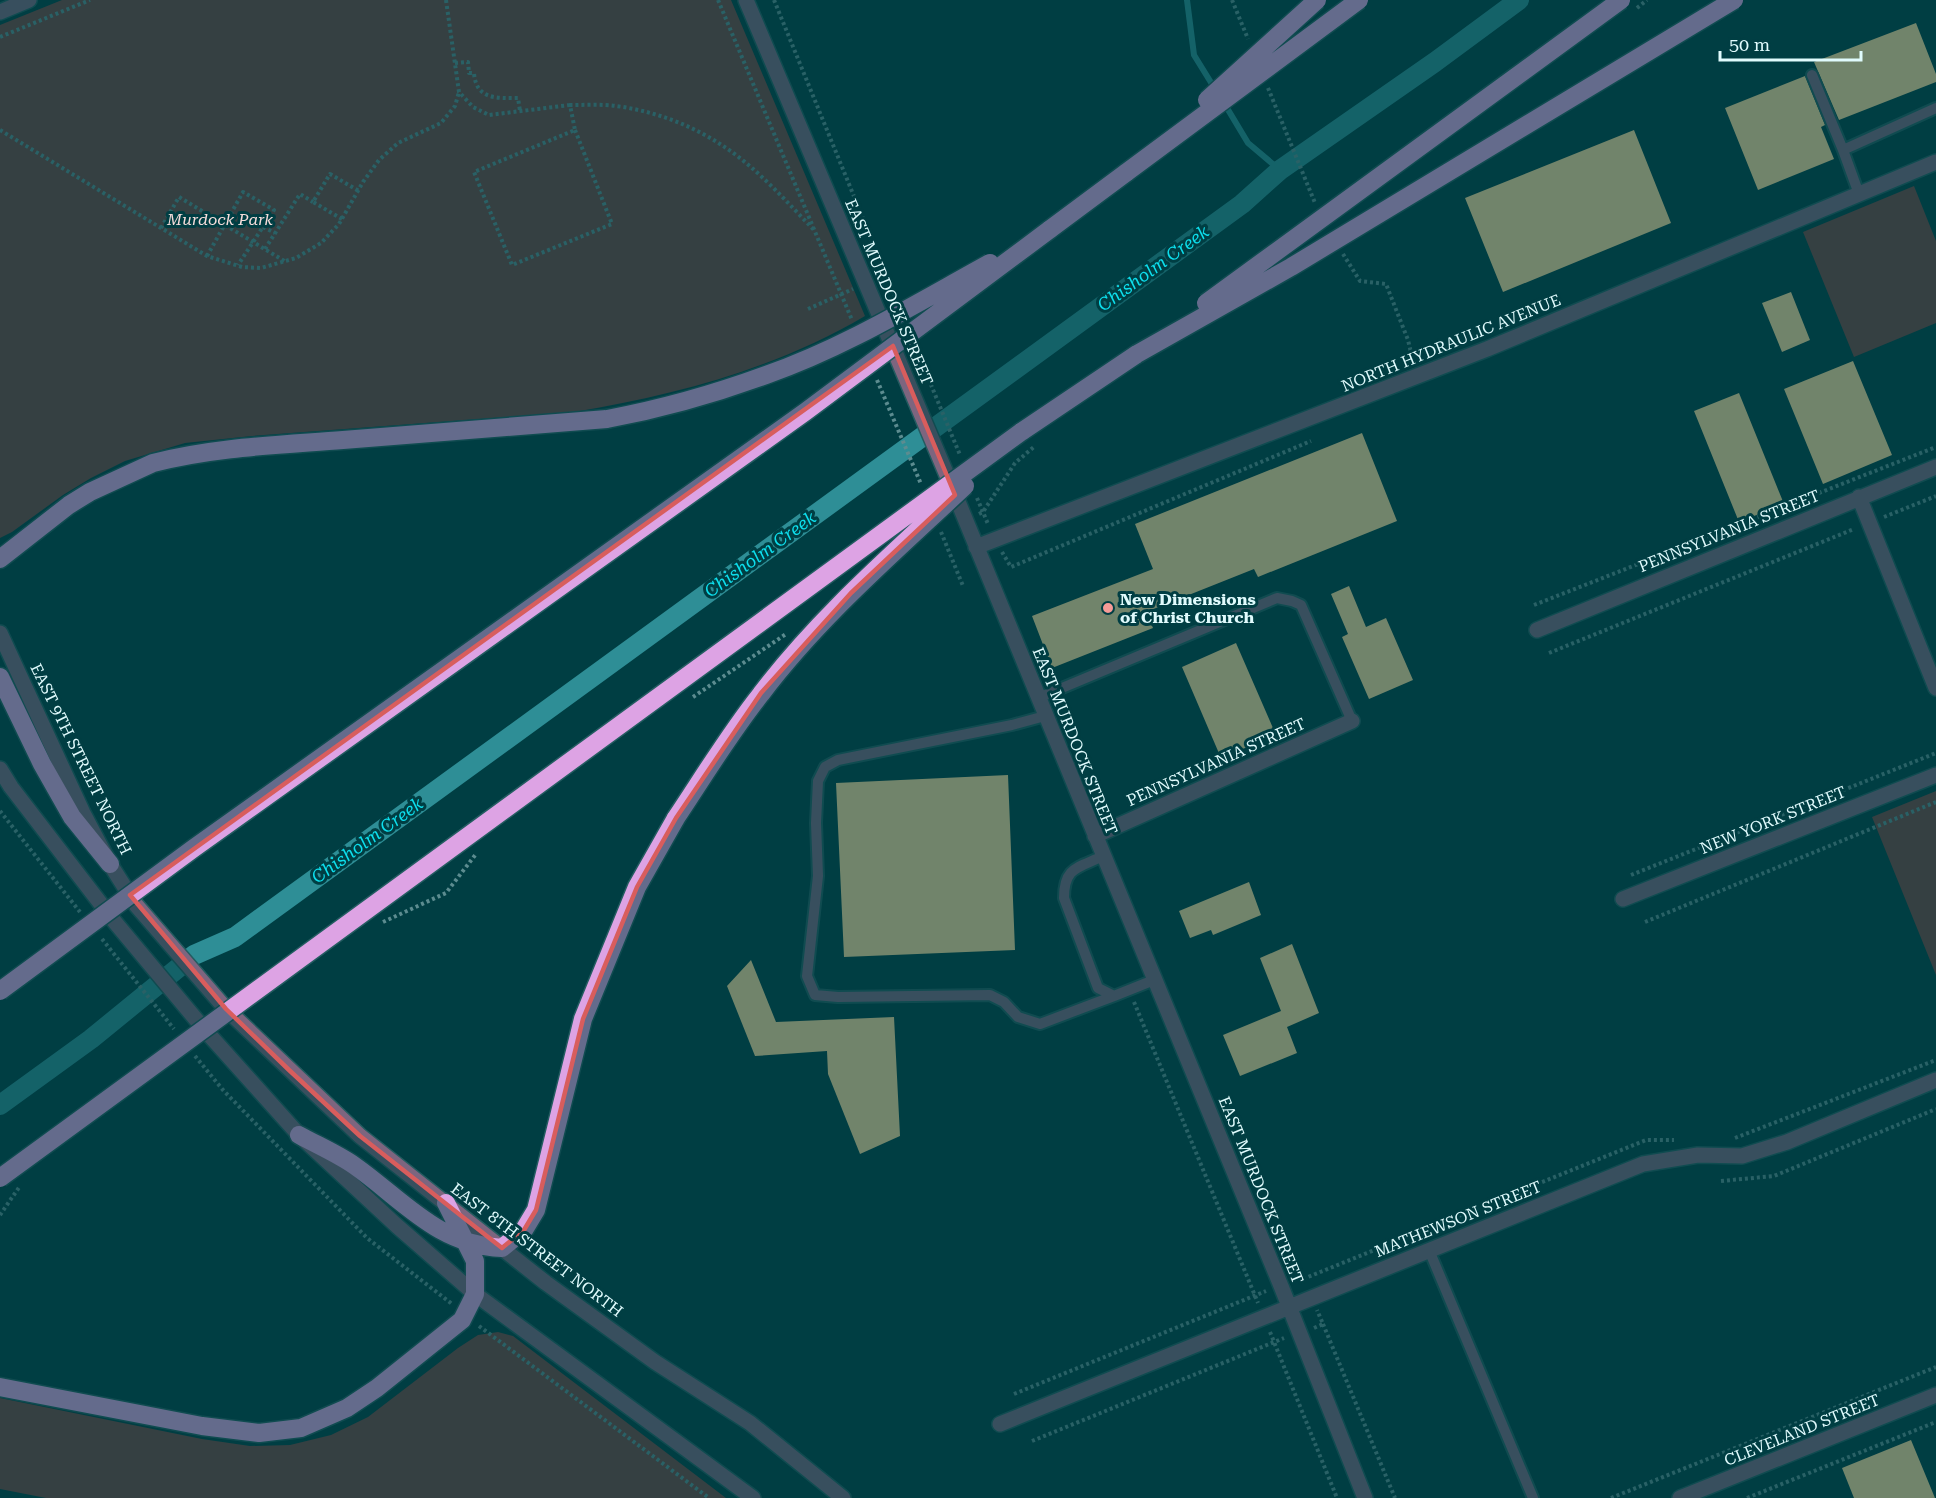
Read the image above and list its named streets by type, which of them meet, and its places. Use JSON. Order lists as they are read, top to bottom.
{
  "streets": {
    "street": [
      "EAST MURDOCK STREET",
      "NORTH HYDRAULIC AVENUE",
      "PENNSYLVANIA STREET",
      "EAST 9TH STREET NORTH",
      "NEW YORK STREET",
      "MATHEWSON STREET",
      "EAST 8TH STREET NORTH",
      "CLEVELAND STREET"
    ]
  },
  "crossings": [
    ["EAST MURDOCK STREET", "NORTH HYDRAULIC AVENUE"],
    ["EAST MURDOCK STREET", "PENNSYLVANIA STREET"],
    ["EAST MURDOCK STREET", "MATHEWSON STREET"],
    ["EAST 9TH STREET NORTH", "EAST 8TH STREET NORTH"]
  ],
  "water": ["Chisholm Creek"],
  "parks": ["Murdock Park"],
  "places": ["New Dimensions of Christ Church"],
  "scale_bar": "50 m"
}
